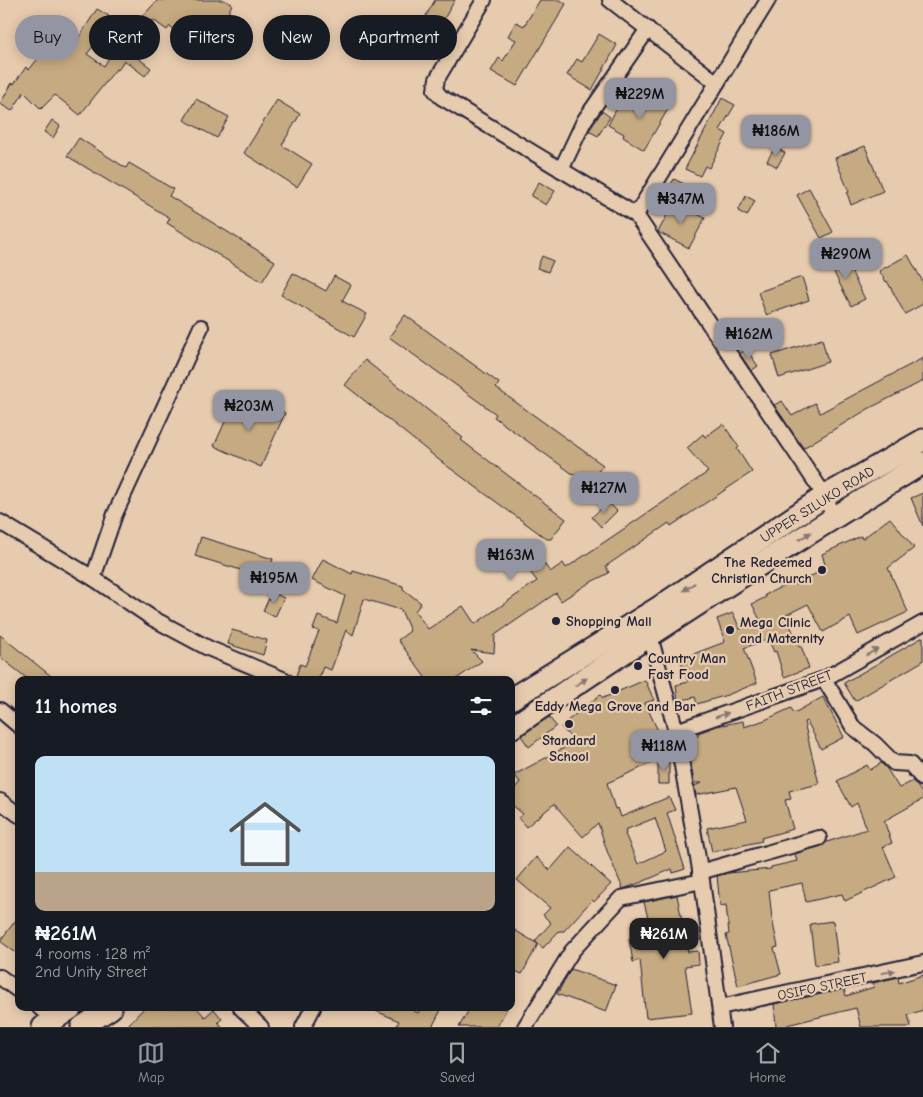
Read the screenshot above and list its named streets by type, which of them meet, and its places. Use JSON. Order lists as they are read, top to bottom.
{
  "streets": {
    "main road": ["UPPER SILUKO ROAD"],
    "street": ["FAITH STREET", "OSIFO STREET"]
  },
  "one_way": ["FAITH STREET", "OSIFO STREET"],
  "places": [
    "The Redeemed Christian Church",
    "Shopping Mall",
    "Mega Clinic and Maternity",
    "Country Man Fast Food",
    "Eddy Mega Grove and Bar",
    "Standard School"
  ],
  "page": {
    "chip": [
      "Buy",
      "Rent",
      "Filters",
      "New",
      "Apartment"
    ],
    "price": [
      "₦229M",
      "₦186M",
      "₦347M",
      "₦290M",
      "₦162M",
      "₦203M",
      "₦127M",
      "₦163M",
      "₦195M",
      "₦118M",
      "₦261M"
    ],
    "heading": "11 homes",
    "list": [
      {
        "name": "₦261M",
        "note": "4 rooms · 128 m² · 2nd Unity Street"
      }
    ],
    "tabs": ["Map", "Saved", "Home"]
  }
}
